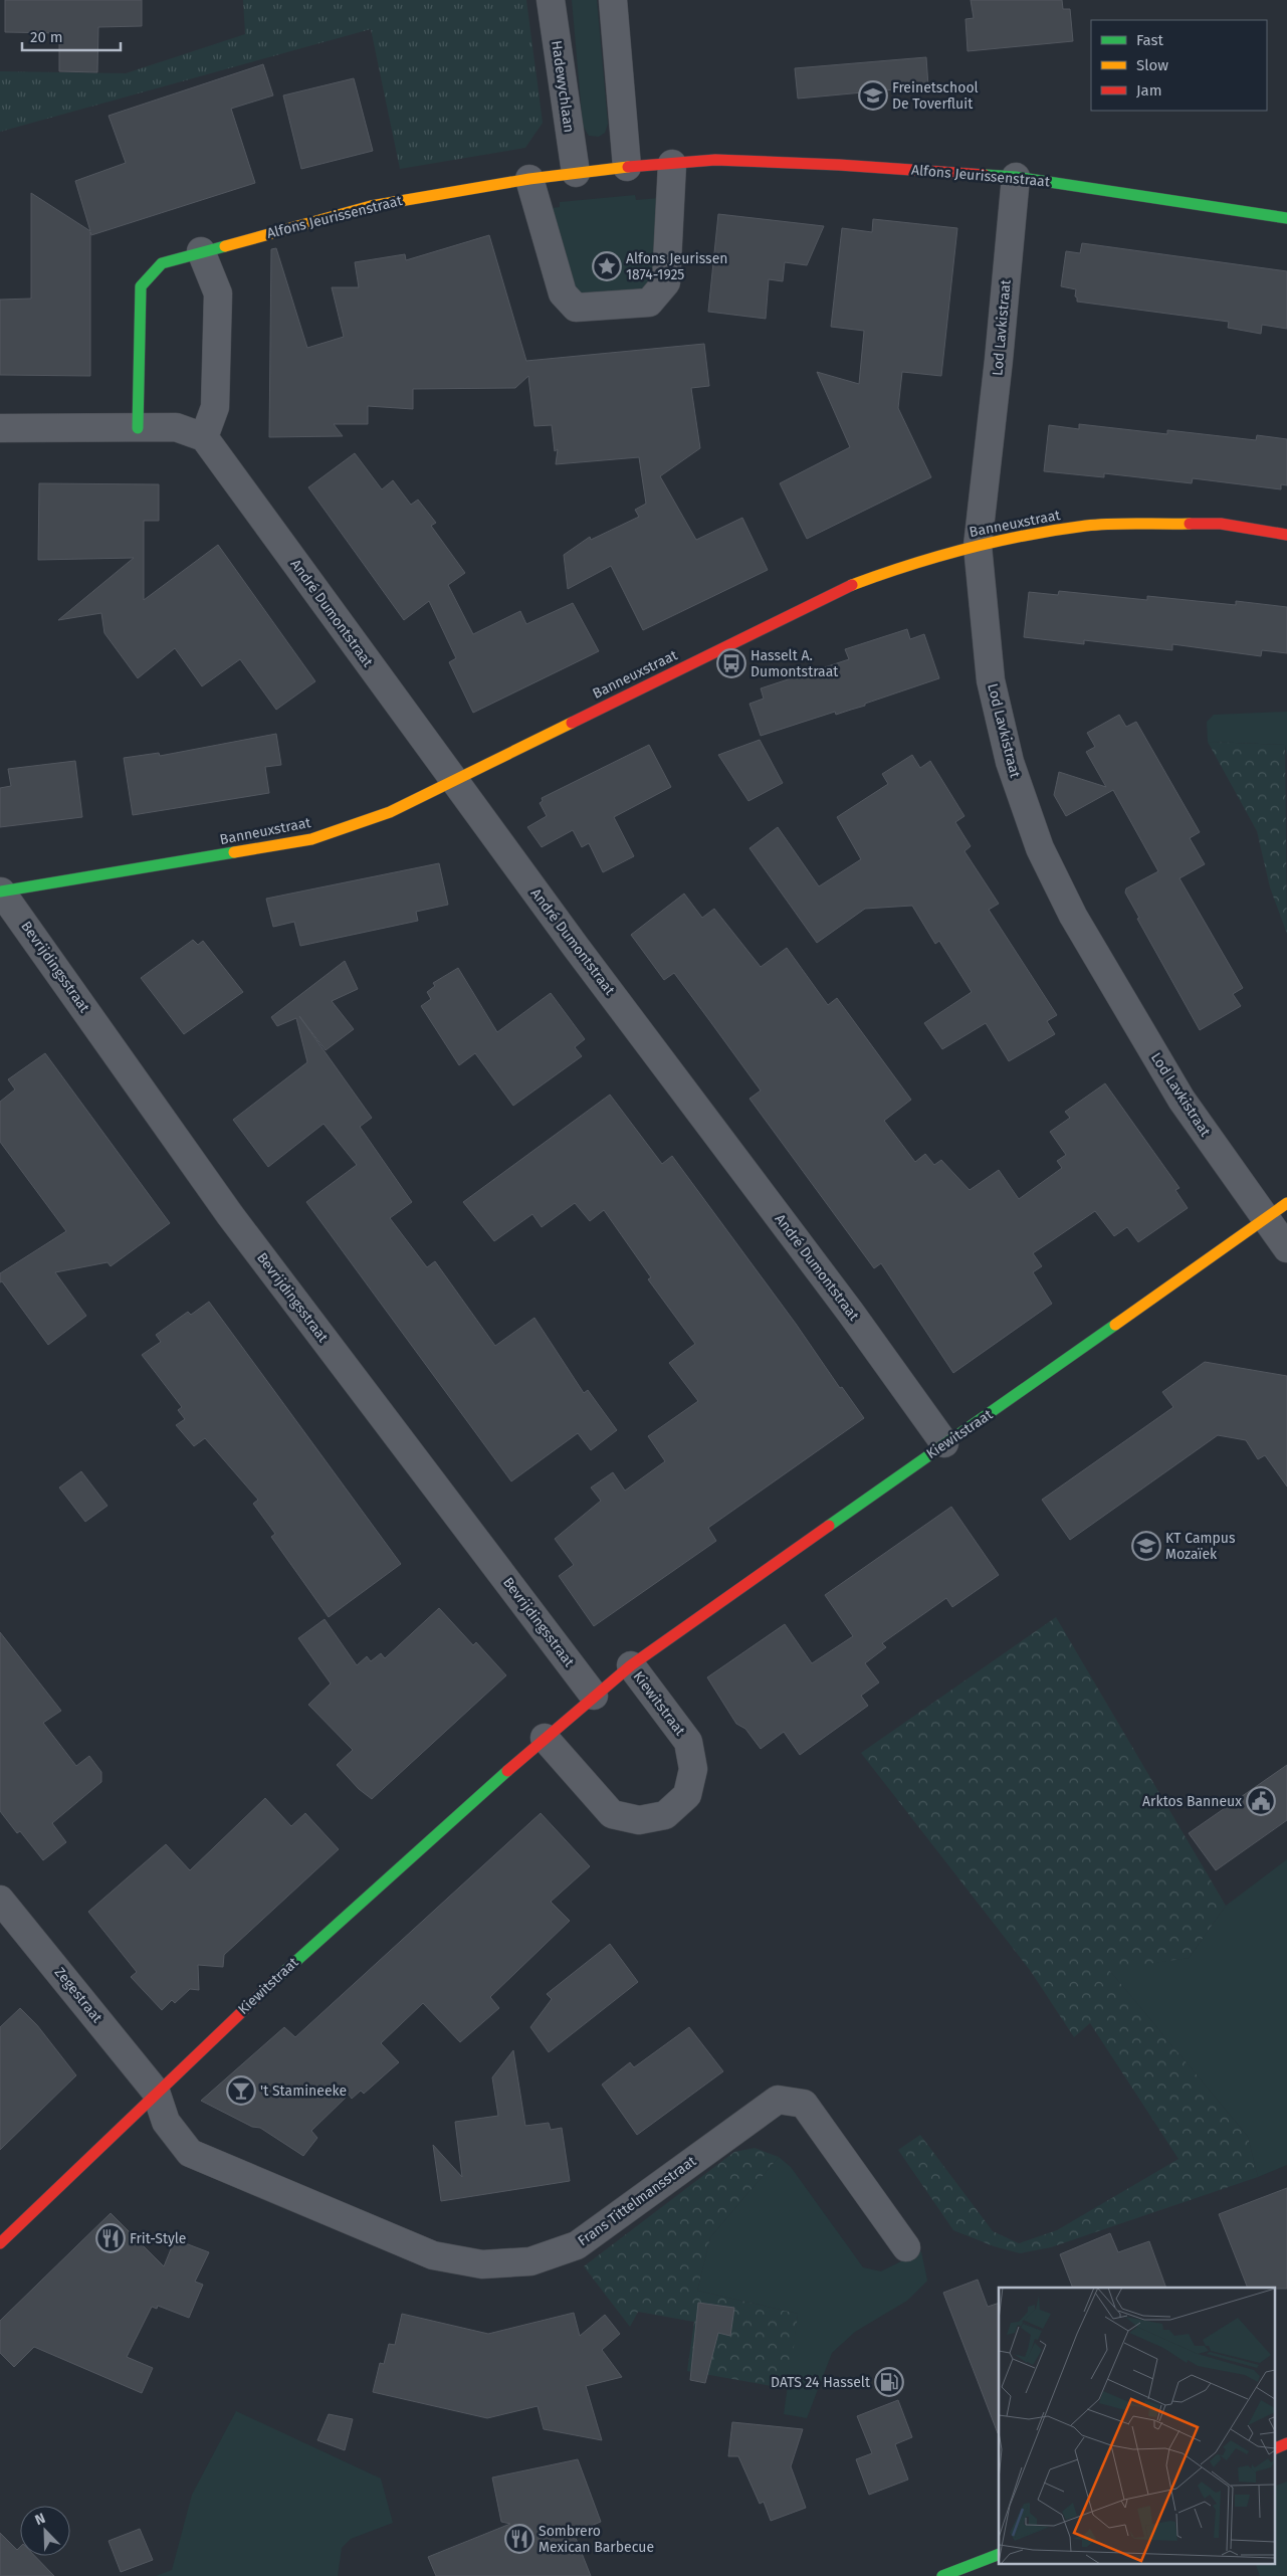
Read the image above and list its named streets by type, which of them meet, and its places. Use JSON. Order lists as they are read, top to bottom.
{
  "streets": {
    "street": [
      "Hadewychlaan",
      "Alfons Jeurissenstraat",
      "Lod Lavkistraat",
      "Banneuxstraat",
      "André Dumontstraat",
      "Bevrijdingsstraat",
      "Kiewitstraat",
      "Zegestraat",
      "Frans Tittelmansstraat"
    ]
  },
  "crossings": [
    ["Hadewychlaan", "Alfons Jeurissenstraat"],
    ["Alfons Jeurissenstraat", "Lod Lavkistraat"],
    ["Lod Lavkistraat", "Banneuxstraat"],
    ["Lod Lavkistraat", "Kiewitstraat"],
    ["Banneuxstraat", "André Dumontstraat"],
    ["Banneuxstraat", "Bevrijdingsstraat"],
    ["André Dumontstraat", "Kiewitstraat"],
    ["Bevrijdingsstraat", "Kiewitstraat"],
    ["Kiewitstraat", "Zegestraat"],
    ["Kiewitstraat", "Frans Tittelmansstraat"],
    ["Zegestraat", "Frans Tittelmansstraat"]
  ],
  "places": {
    "school or university": ["Freinetschool De Toverfluit", "KT Campus Mozaïek"],
    "place": ["Alfons Jeurissen 1874-1925"],
    "bus stop": ["Hasselt A. Dumontstraat"],
    "public building": ["Arktos Banneux"],
    "bar": ["'t Stamineeke"],
    "restaurant": ["Frit-Style", "Sombrero Mexican Barbecue"],
    "fuel station": ["DATS 24 Hasselt"]
  },
  "legend": ["Fast", "Slow", "Jam"],
  "scale_bar": "20 m",
  "north": "top left"
}
